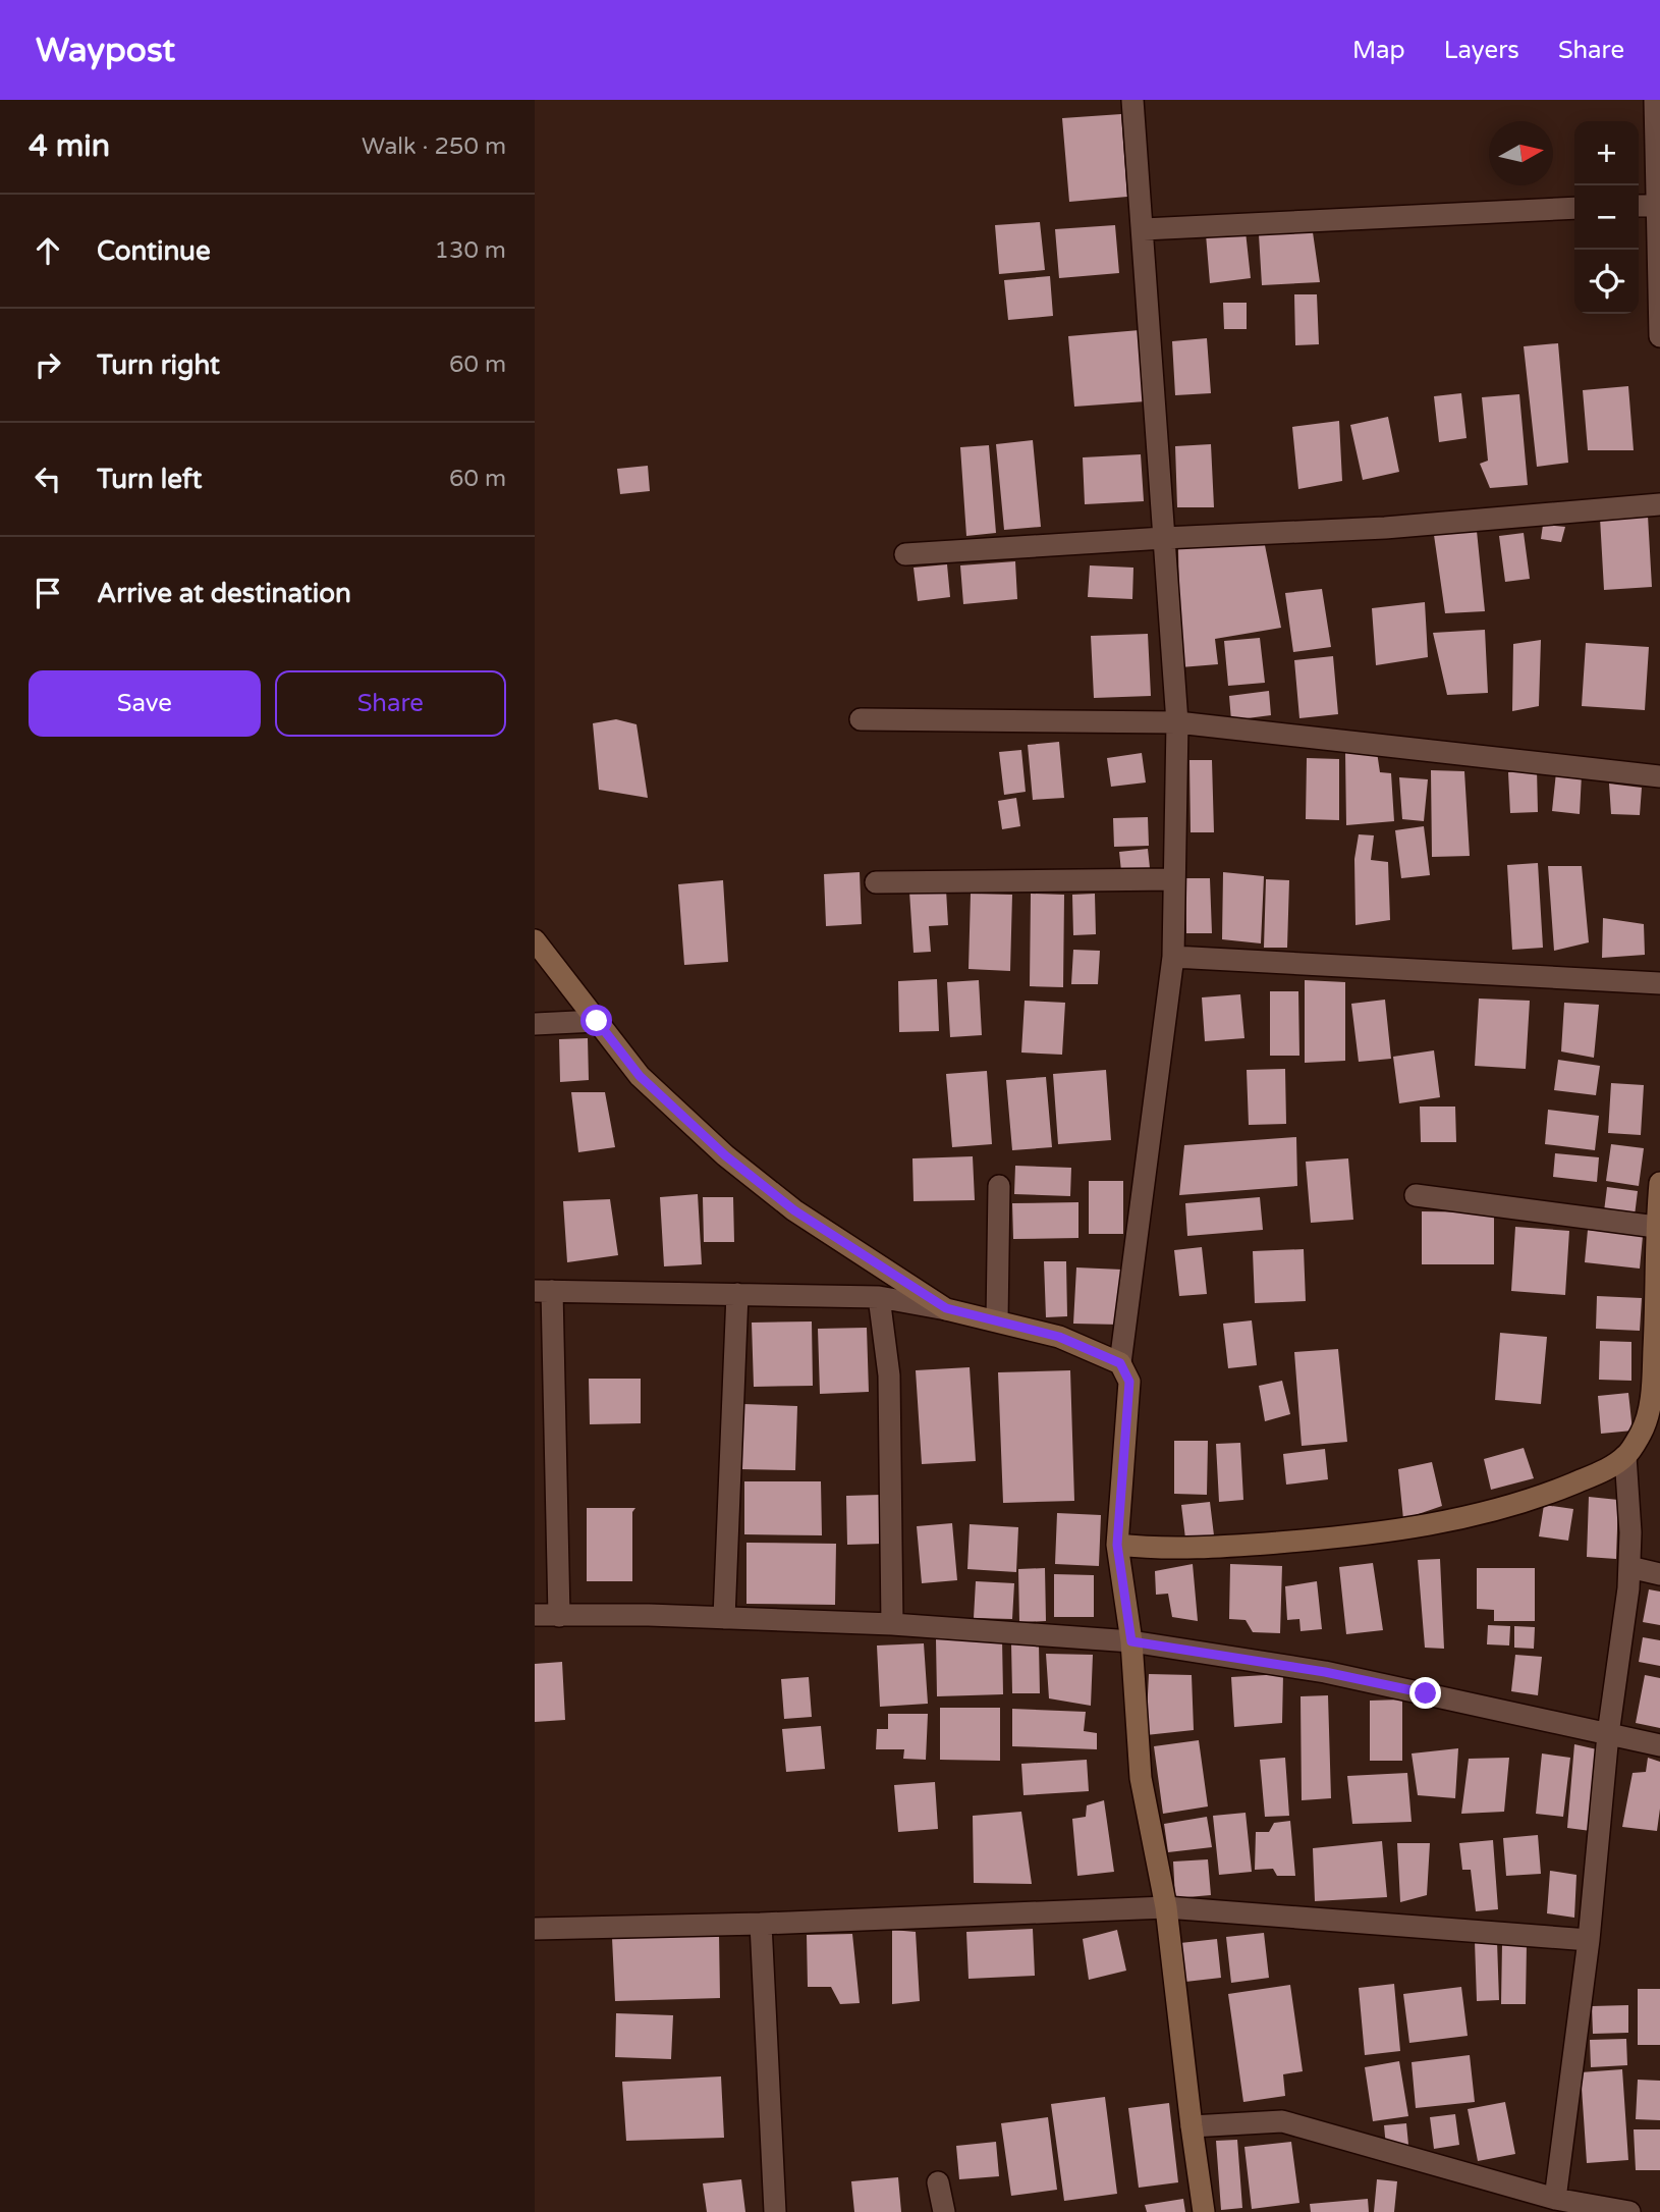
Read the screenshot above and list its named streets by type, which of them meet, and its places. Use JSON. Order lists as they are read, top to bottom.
{
  "north": "right",
  "page": {
    "header": "Waypost",
    "nav": ["Map", "Layers", "Share"],
    "heading": ["4 min", "Walk · 250 m"],
    "map_buttons": ["+", "−"],
    "list": [
      ["Continue", "130 m"],
      ["Turn right", "60 m"],
      ["Turn left", "60 m"],
      "Arrive at destination"
    ],
    "buttons": ["Save", "Share"]
  }
}
